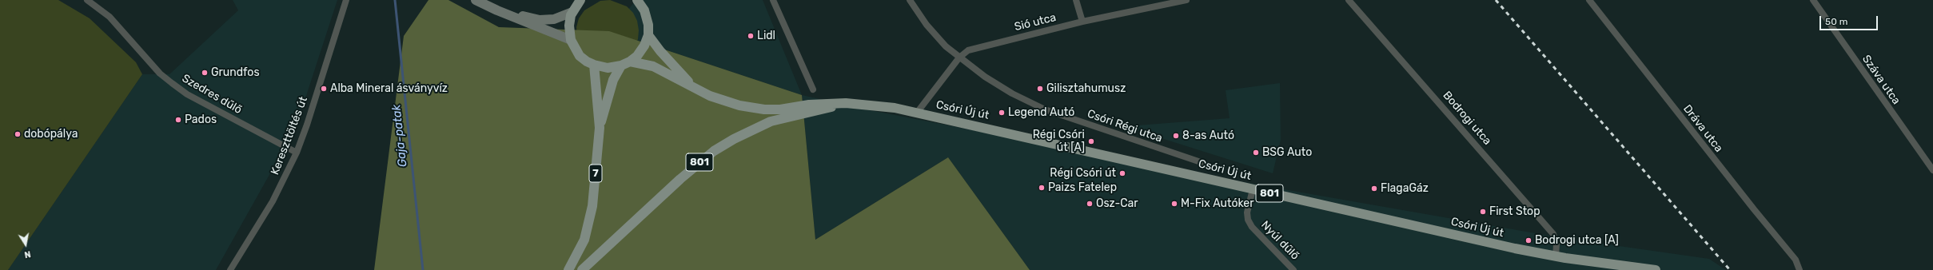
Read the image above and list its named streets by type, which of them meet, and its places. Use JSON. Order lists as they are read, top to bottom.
{
  "streets": {
    "main road": ["Csóri Új út", "801", "7"],
    "street": [
      "Sió utca",
      "Száva utca",
      "Szedres dűlő",
      "Bodrogi utca",
      "Csóri Régi utca",
      "Dráva utca",
      "Kereszttöltés út",
      "Nyúl dűlő"
    ]
  },
  "crossings": [
    ["Sió utca", "Csóri Új út"],
    ["Sió utca", "Csóri Régi utca"],
    ["Szedres dűlő", "Kereszttöltés út"],
    ["Csóri Új út", "Bodrogi utca"],
    ["Csóri Új út", "801"],
    ["Csóri Új út", "Nyúl dűlő"],
    ["801", "7"]
  ],
  "water": ["Gaja-patak"],
  "places": [
    "Lidl",
    "Grundfos",
    "Alba Mineral ásványvíz",
    "Gilisztahumusz",
    "Legend Autó",
    "Pados",
    "dobópálya",
    "8-as Autó",
    "Régi Csóri út [A]",
    "BSG Auto",
    "Régi Csóri út",
    "Paizs Fatelep",
    "FlagaGáz",
    "Osz-Car",
    "M-Fix Autóker",
    "First Stop",
    "Bodrogi utca [A]"
  ],
  "scale_bar": "50 m",
  "north": "bottom"
}
